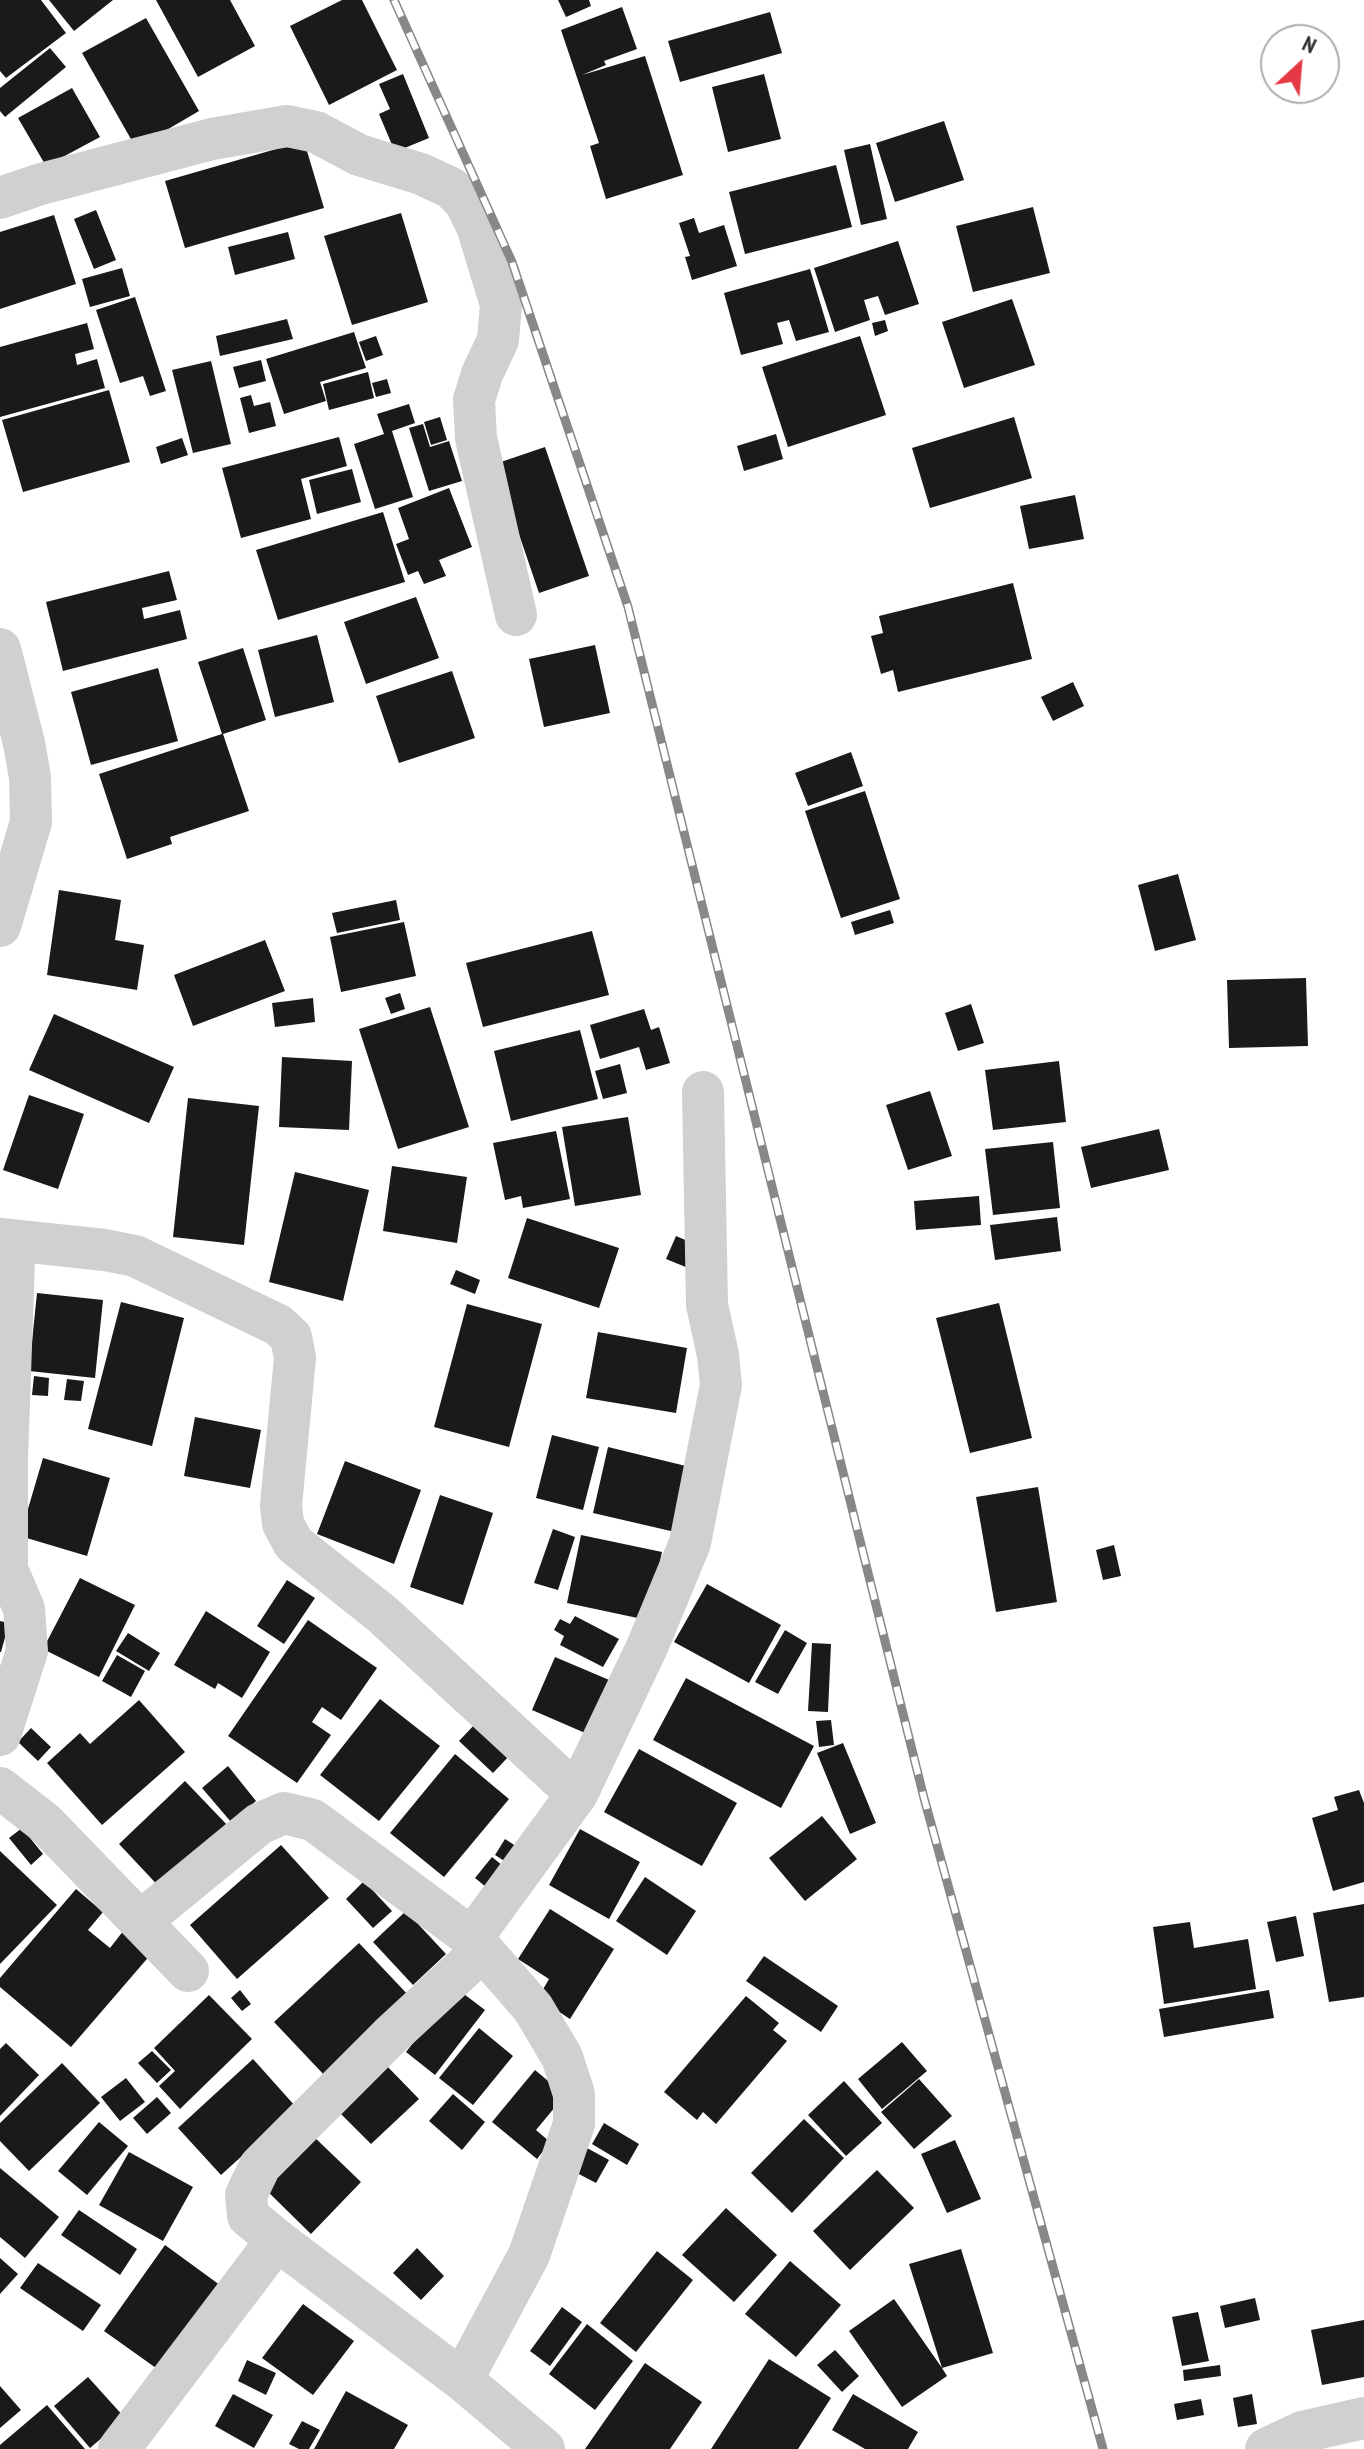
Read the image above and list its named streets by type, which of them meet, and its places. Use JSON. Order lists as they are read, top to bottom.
{
  "north": "top right"
}
